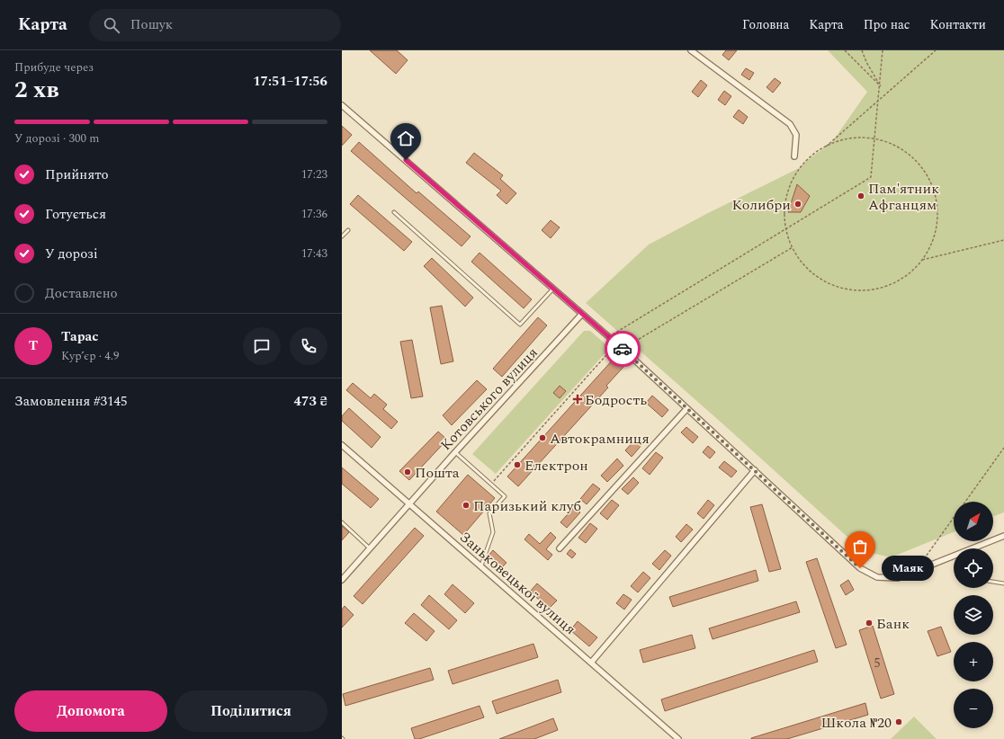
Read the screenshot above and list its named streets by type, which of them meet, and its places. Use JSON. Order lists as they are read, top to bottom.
{
  "streets": {
    "street": ["Котовського вулиця", "Заньковецької вулиця"]
  },
  "crossings": [
    ["Котовського вулиця", "Заньковецької вулиця"]
  ],
  "places": {
    "other": [
      "Пам'ятник Афганцям",
      "Колибри",
      "Автокрамниця",
      "Електрон",
      "Пошта",
      "Паризький клуб",
      "Маяк",
      "Банк",
      "Школа №20"
    ],
    "health": ["Бодрость"]
  },
  "house_numbers": ["5"],
  "north": "top right",
  "page": {
    "header": "Карта",
    "search": "Пошук",
    "nav": [
      "Головна",
      "Карта",
      "Про нас",
      "Контакти"
    ],
    "heading": ["2 хв", "Прибуде через", "17:51–17:56"],
    "panel": [
      "Тарас",
      "Кур’єр · 4.9",
      "Замовлення #3145",
      "473 ₴"
    ],
    "bar": "У дорозі · 300 m",
    "list": [
      ["Прийнято", "17:23"],
      ["Готується", "17:36"],
      ["У дорозі", "17:43"],
      "Доставлено"
    ],
    "round": "Т",
    "map_buttons": ["+", "−"],
    "bubble": "Маяк",
    "buttons": ["Допомога", "Поділитися"]
  }
}
